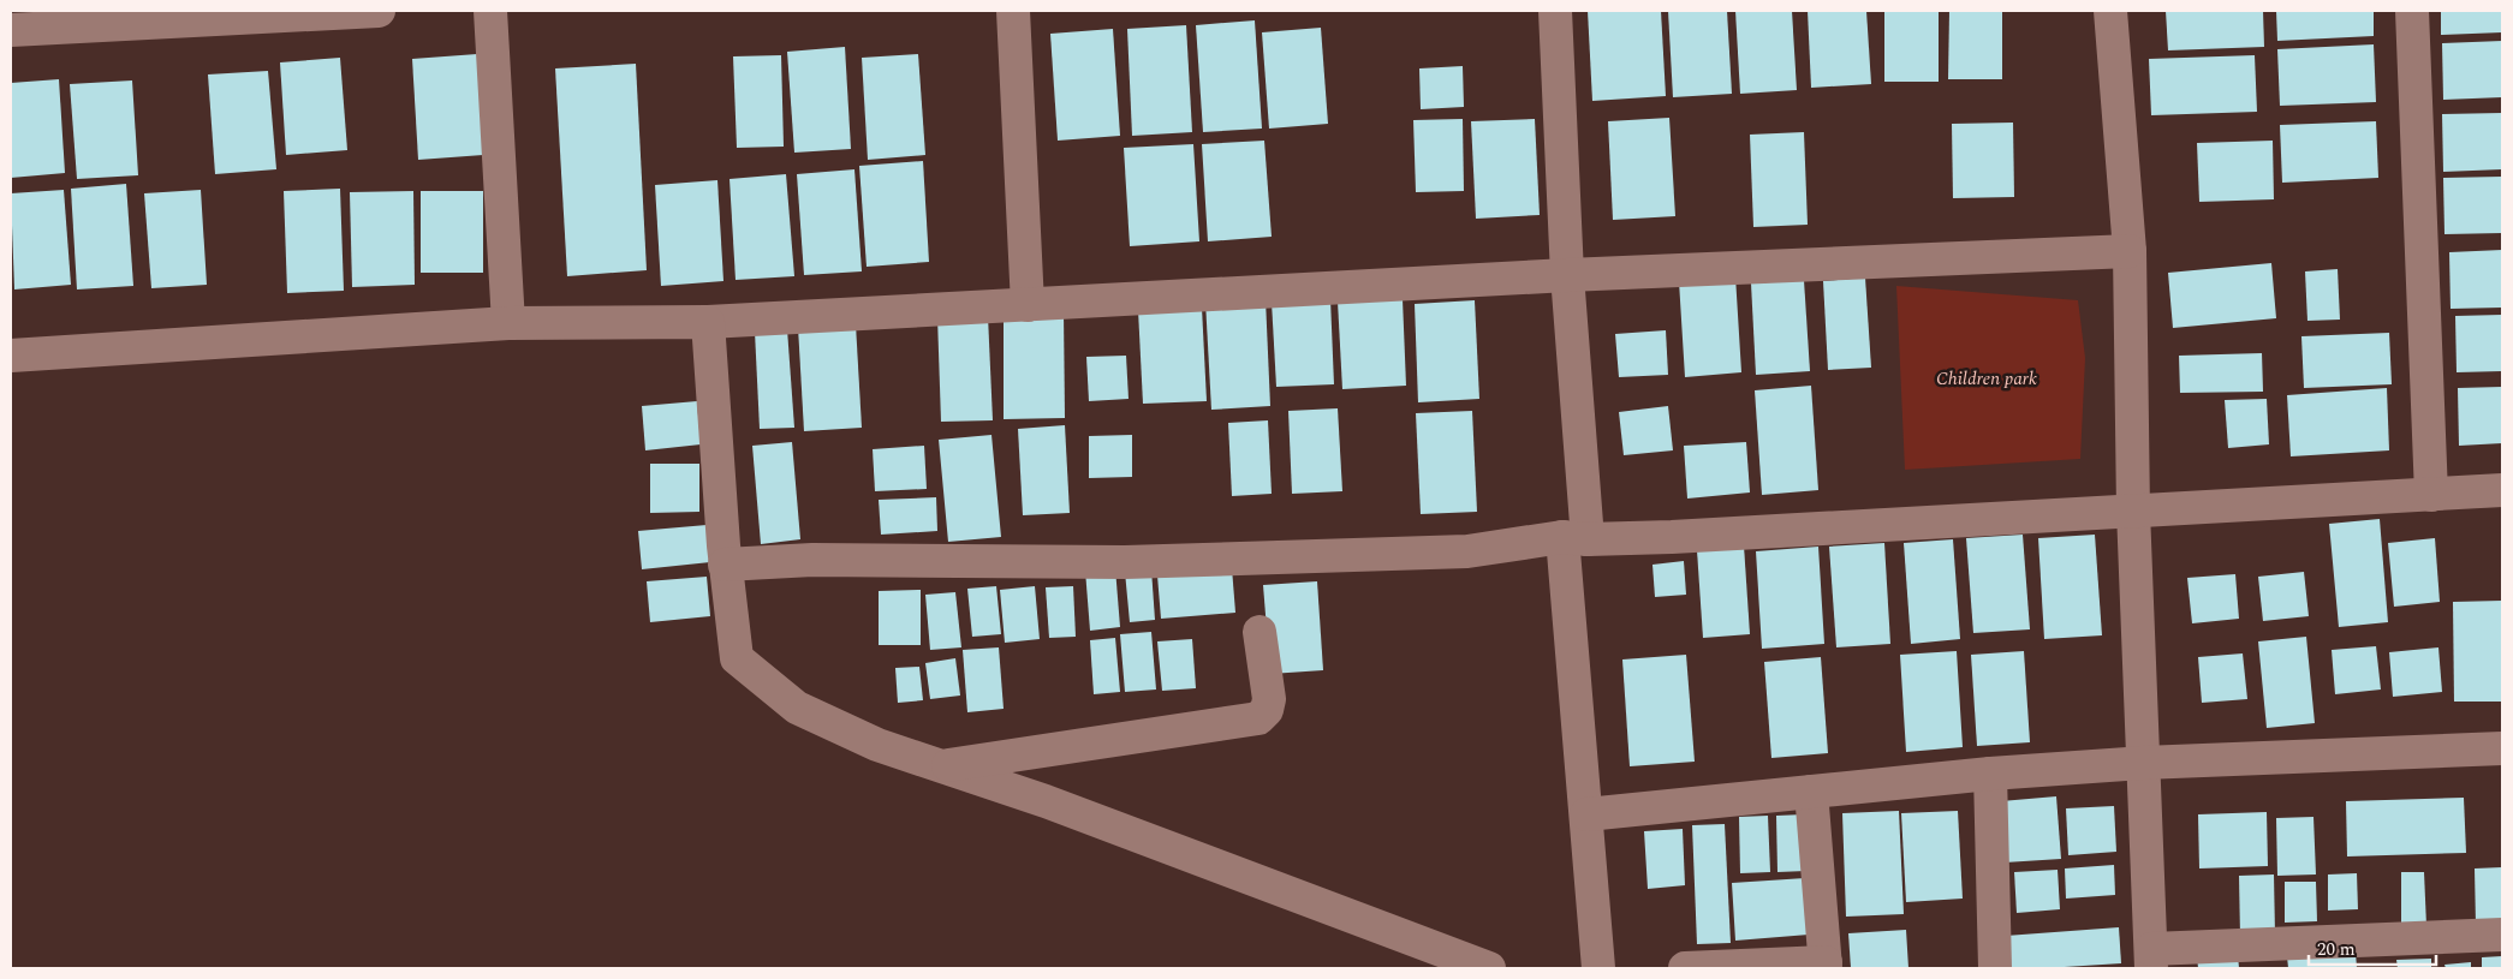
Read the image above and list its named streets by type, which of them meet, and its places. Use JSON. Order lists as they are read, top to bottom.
{
  "parks": ["Children park"],
  "scale_bar": "20 m"
}
